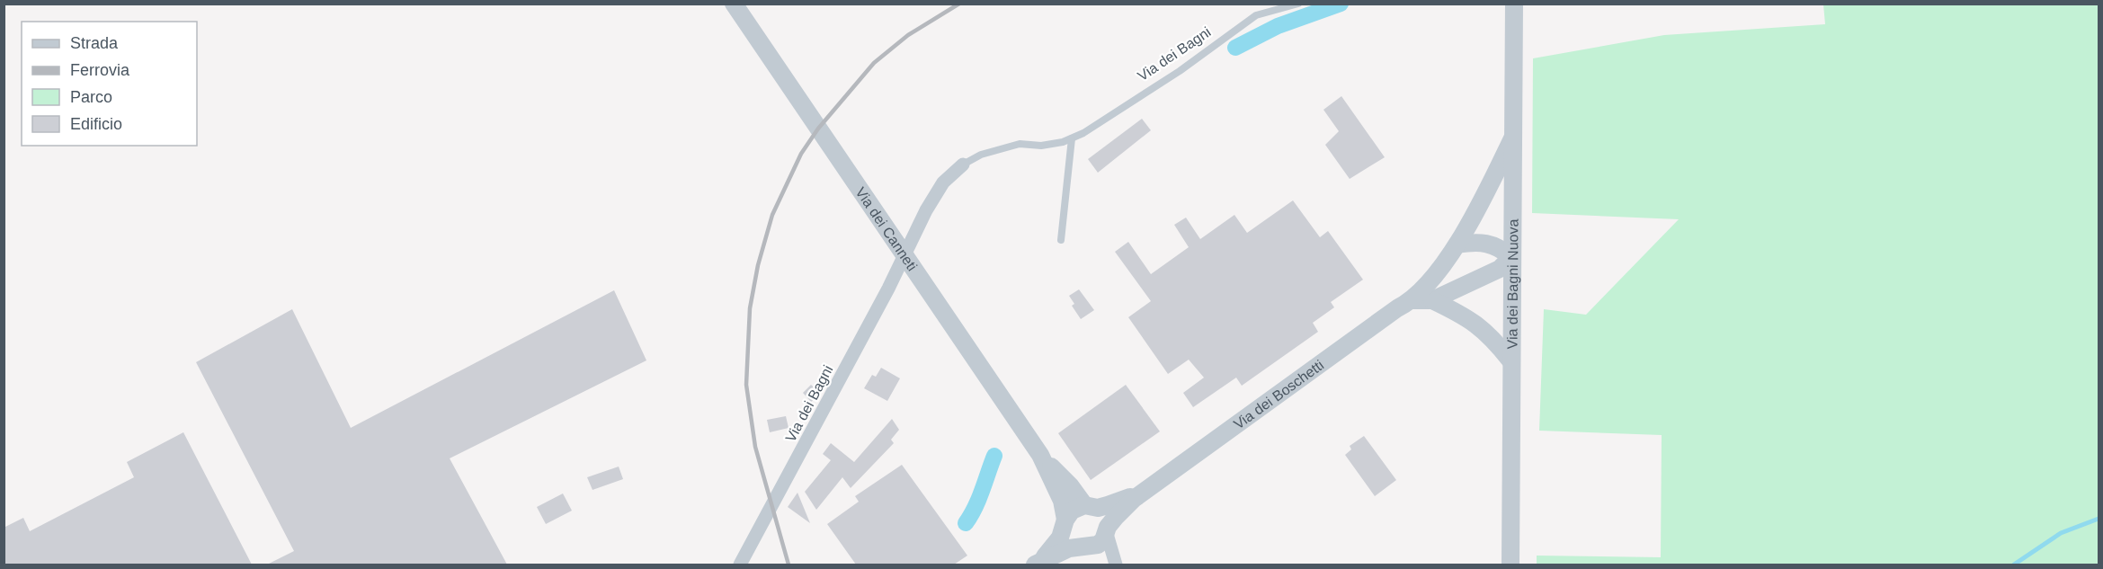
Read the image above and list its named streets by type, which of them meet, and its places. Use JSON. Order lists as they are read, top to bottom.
{
  "streets": {
    "street": [
      "Via dei Bagni",
      "Via dei Canneti",
      "Via dei Bagni Nuova",
      "Via dei Boschetti"
    ]
  },
  "crossings": [
    ["Via dei Bagni", "Via dei Canneti"],
    ["Via dei Canneti", "Via dei Boschetti"],
    ["Via dei Bagni Nuova", "Via dei Boschetti"]
  ],
  "legend": [
    "Strada",
    "Ferrovia",
    "Parco",
    "Edificio"
  ]
}
